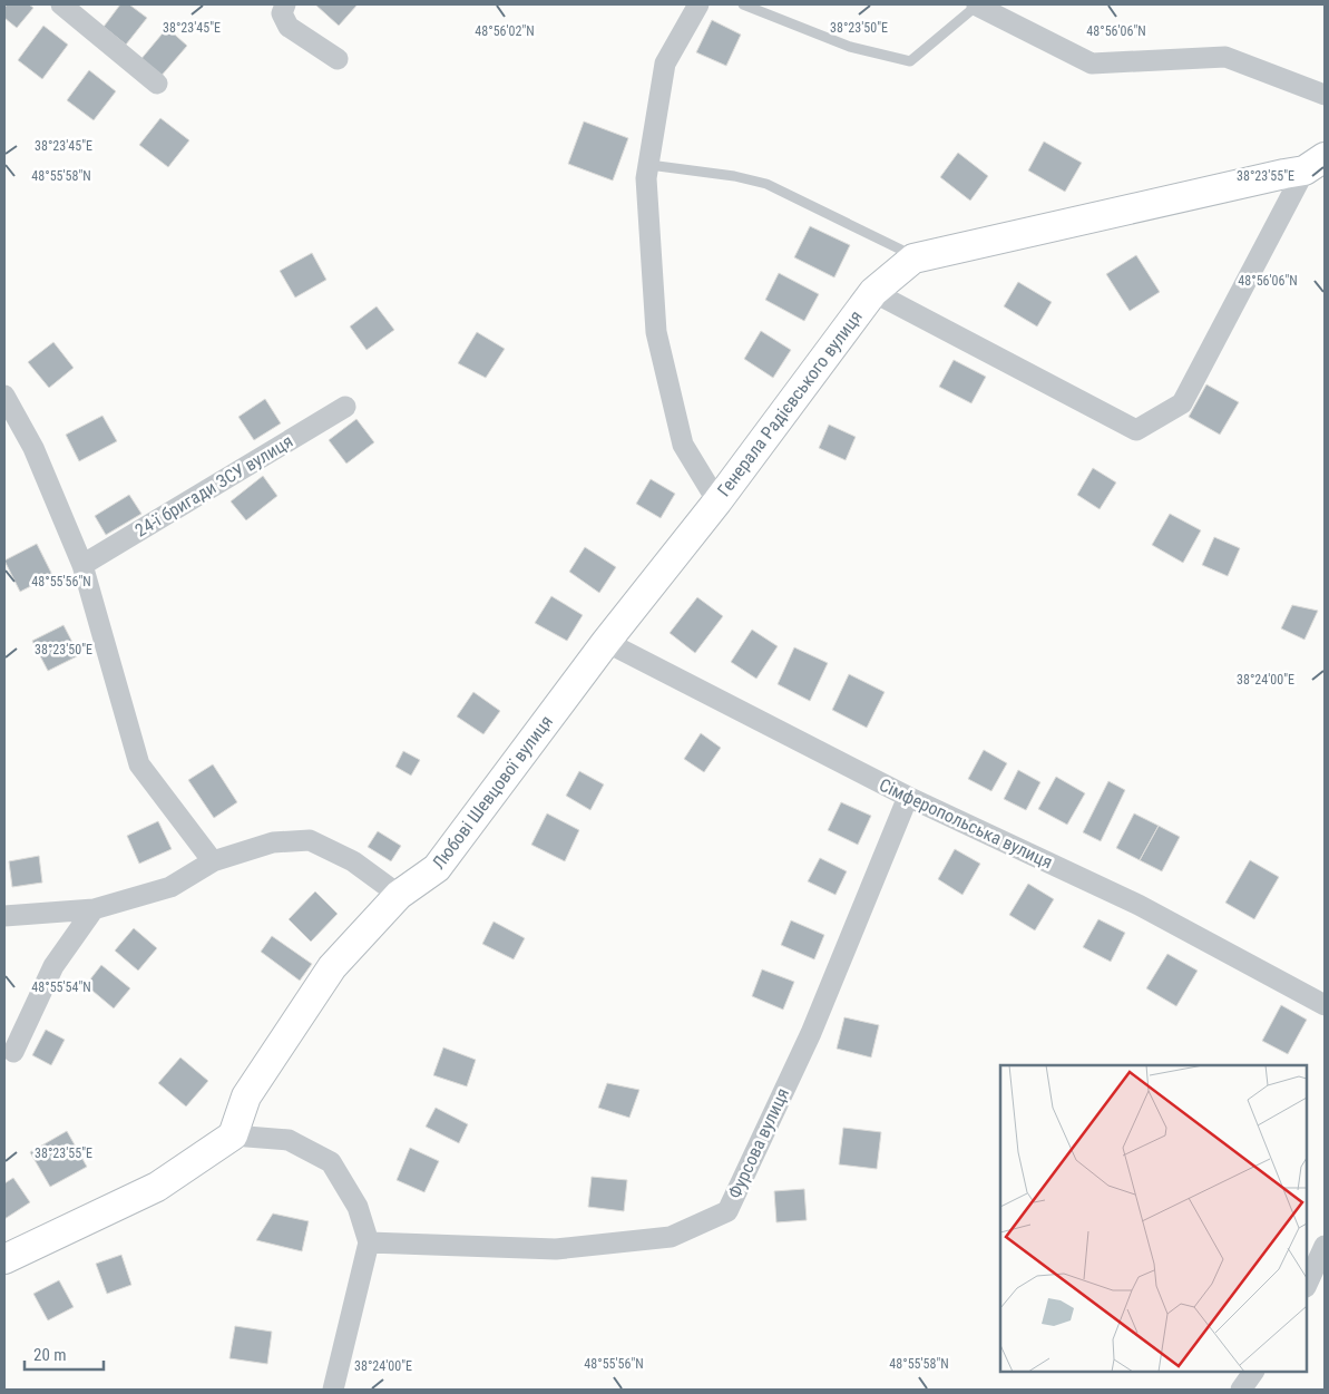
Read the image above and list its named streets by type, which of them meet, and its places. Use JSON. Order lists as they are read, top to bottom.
{
  "streets": {
    "street": [
      "Генерала Радієвського вулиця",
      "24-ї бригади ЗСУ вулиця",
      "Любові Шевцової вулиця",
      "Сімферопольська вулиця",
      "Фурсова вулиця"
    ]
  },
  "crossings": [
    ["Генерала Радієвського вулиця", "Любові Шевцової вулиця"],
    ["Любові Шевцової вулиця", "Сімферопольська вулиця"],
    ["Сімферопольська вулиця", "Фурсова вулиця"]
  ],
  "scale_bar": "20 m",
  "coordinates": [
    "38°23'45\"E",
    "38°23'50\"E",
    "48°56'02\"N",
    "48°56'06\"N",
    "38°23'55\"E",
    "48°55'58\"N",
    "48°55'56\"N",
    "38°24'00\"E",
    "48°55'54\"N"
  ]
}
